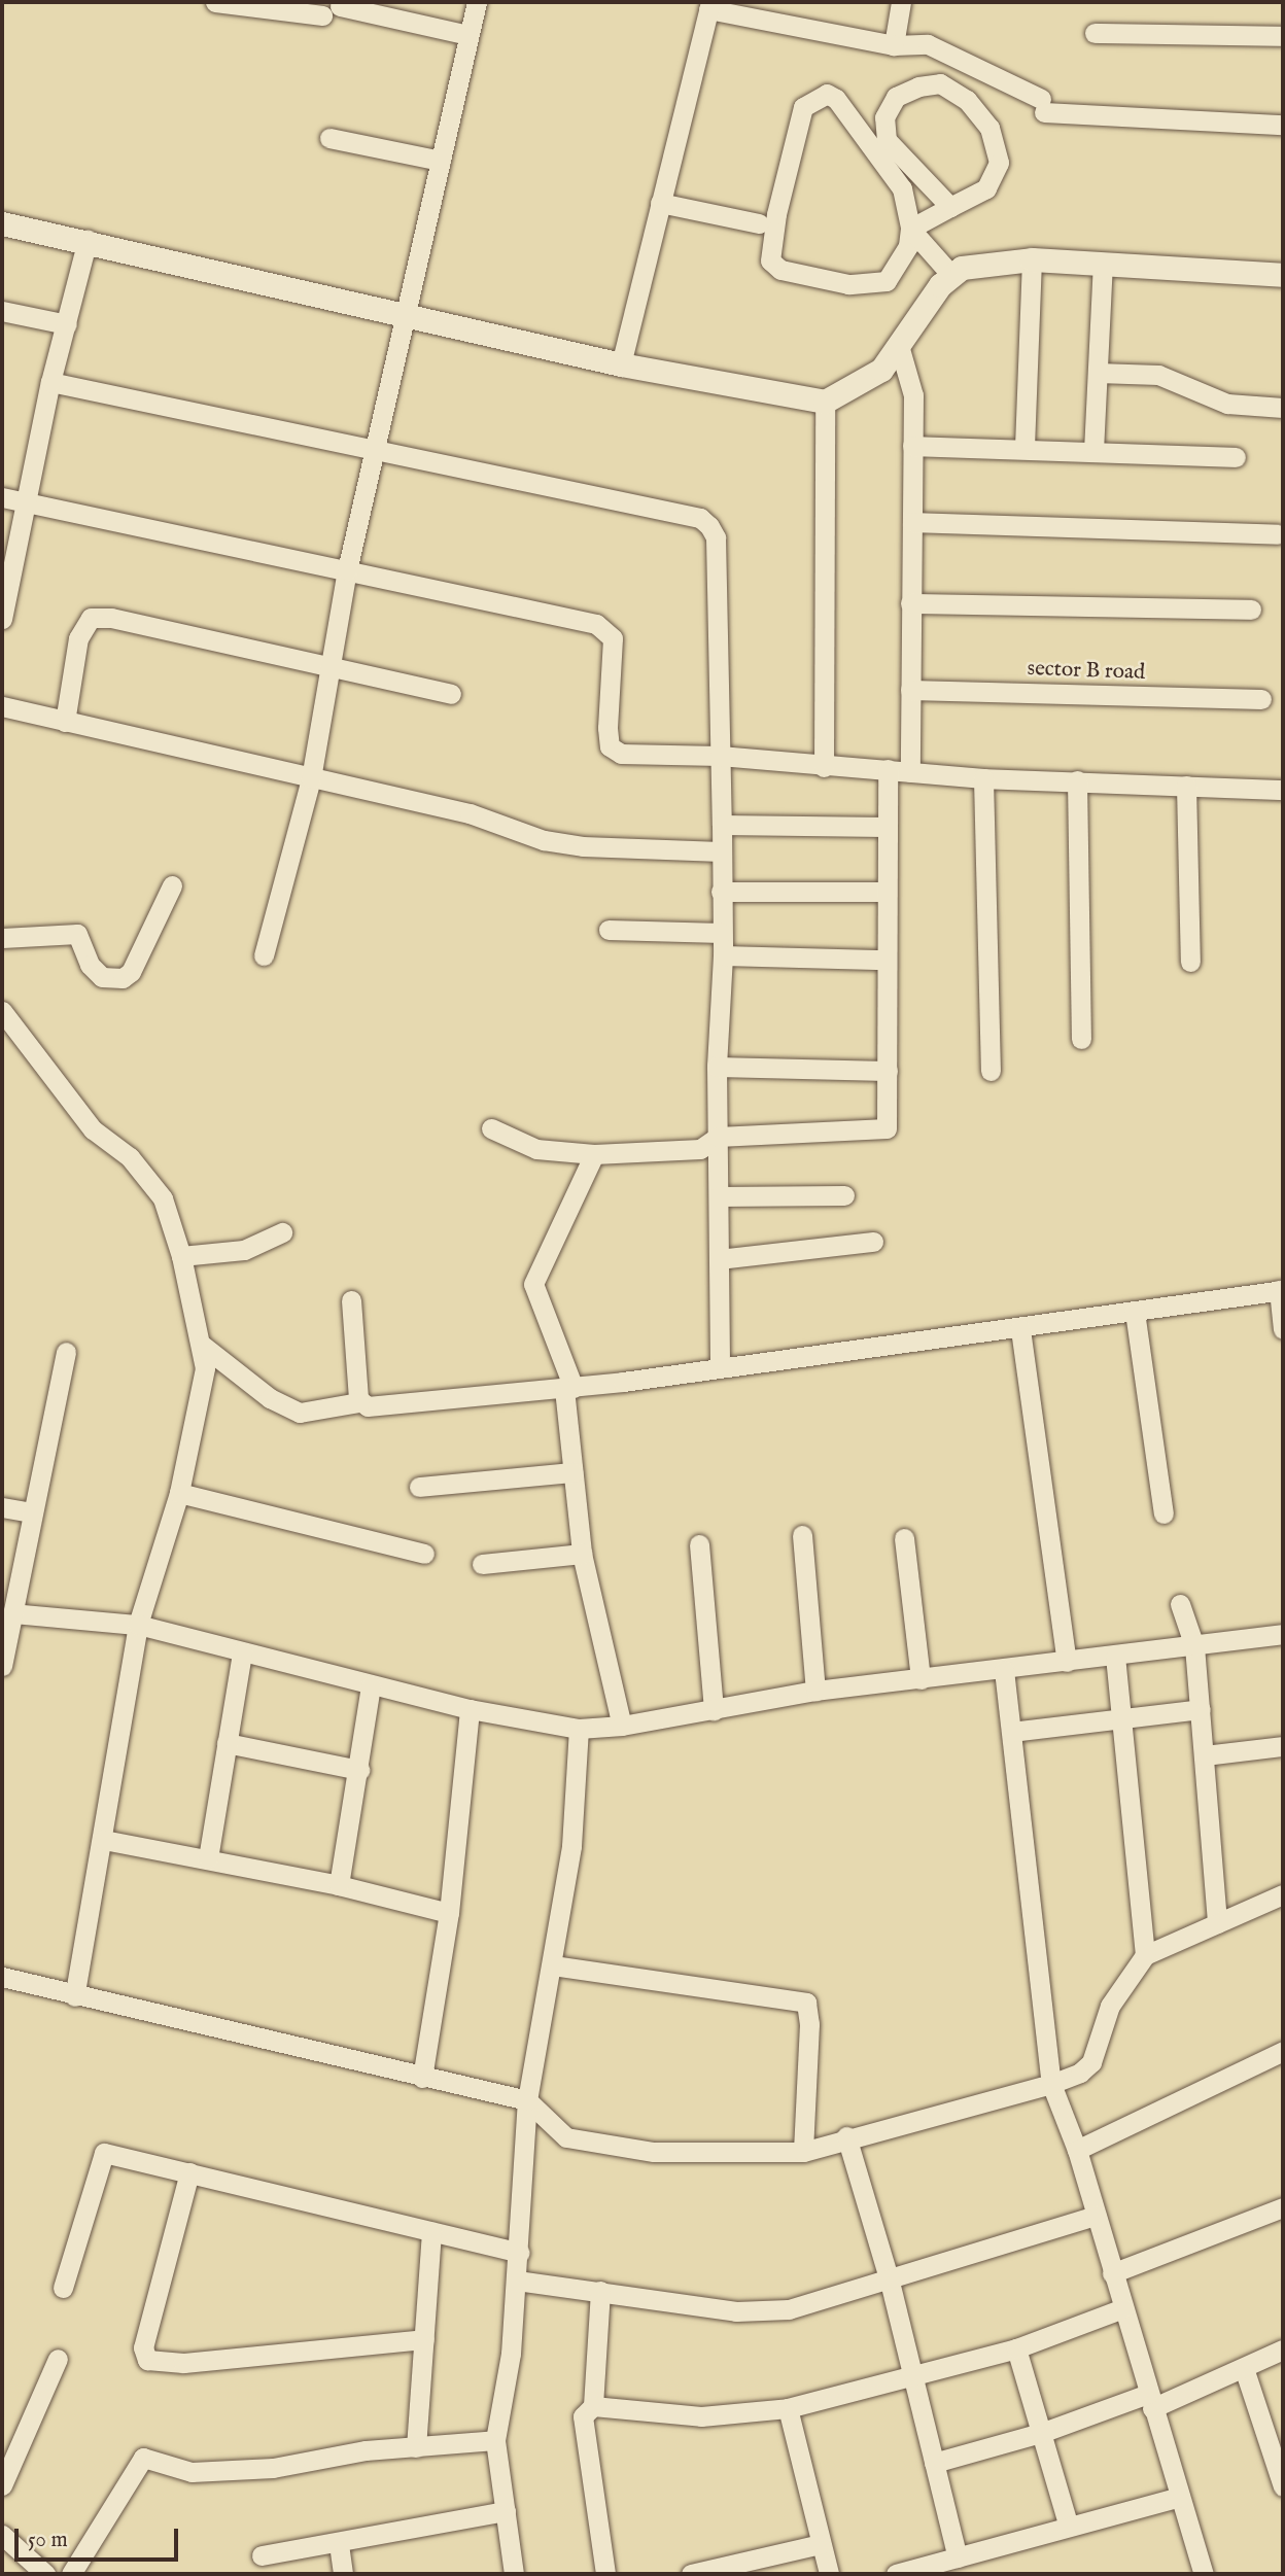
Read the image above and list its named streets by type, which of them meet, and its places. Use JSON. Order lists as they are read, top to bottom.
{
  "streets": {
    "street": ["sector B road"]
  },
  "scale_bar": "50 m"
}
